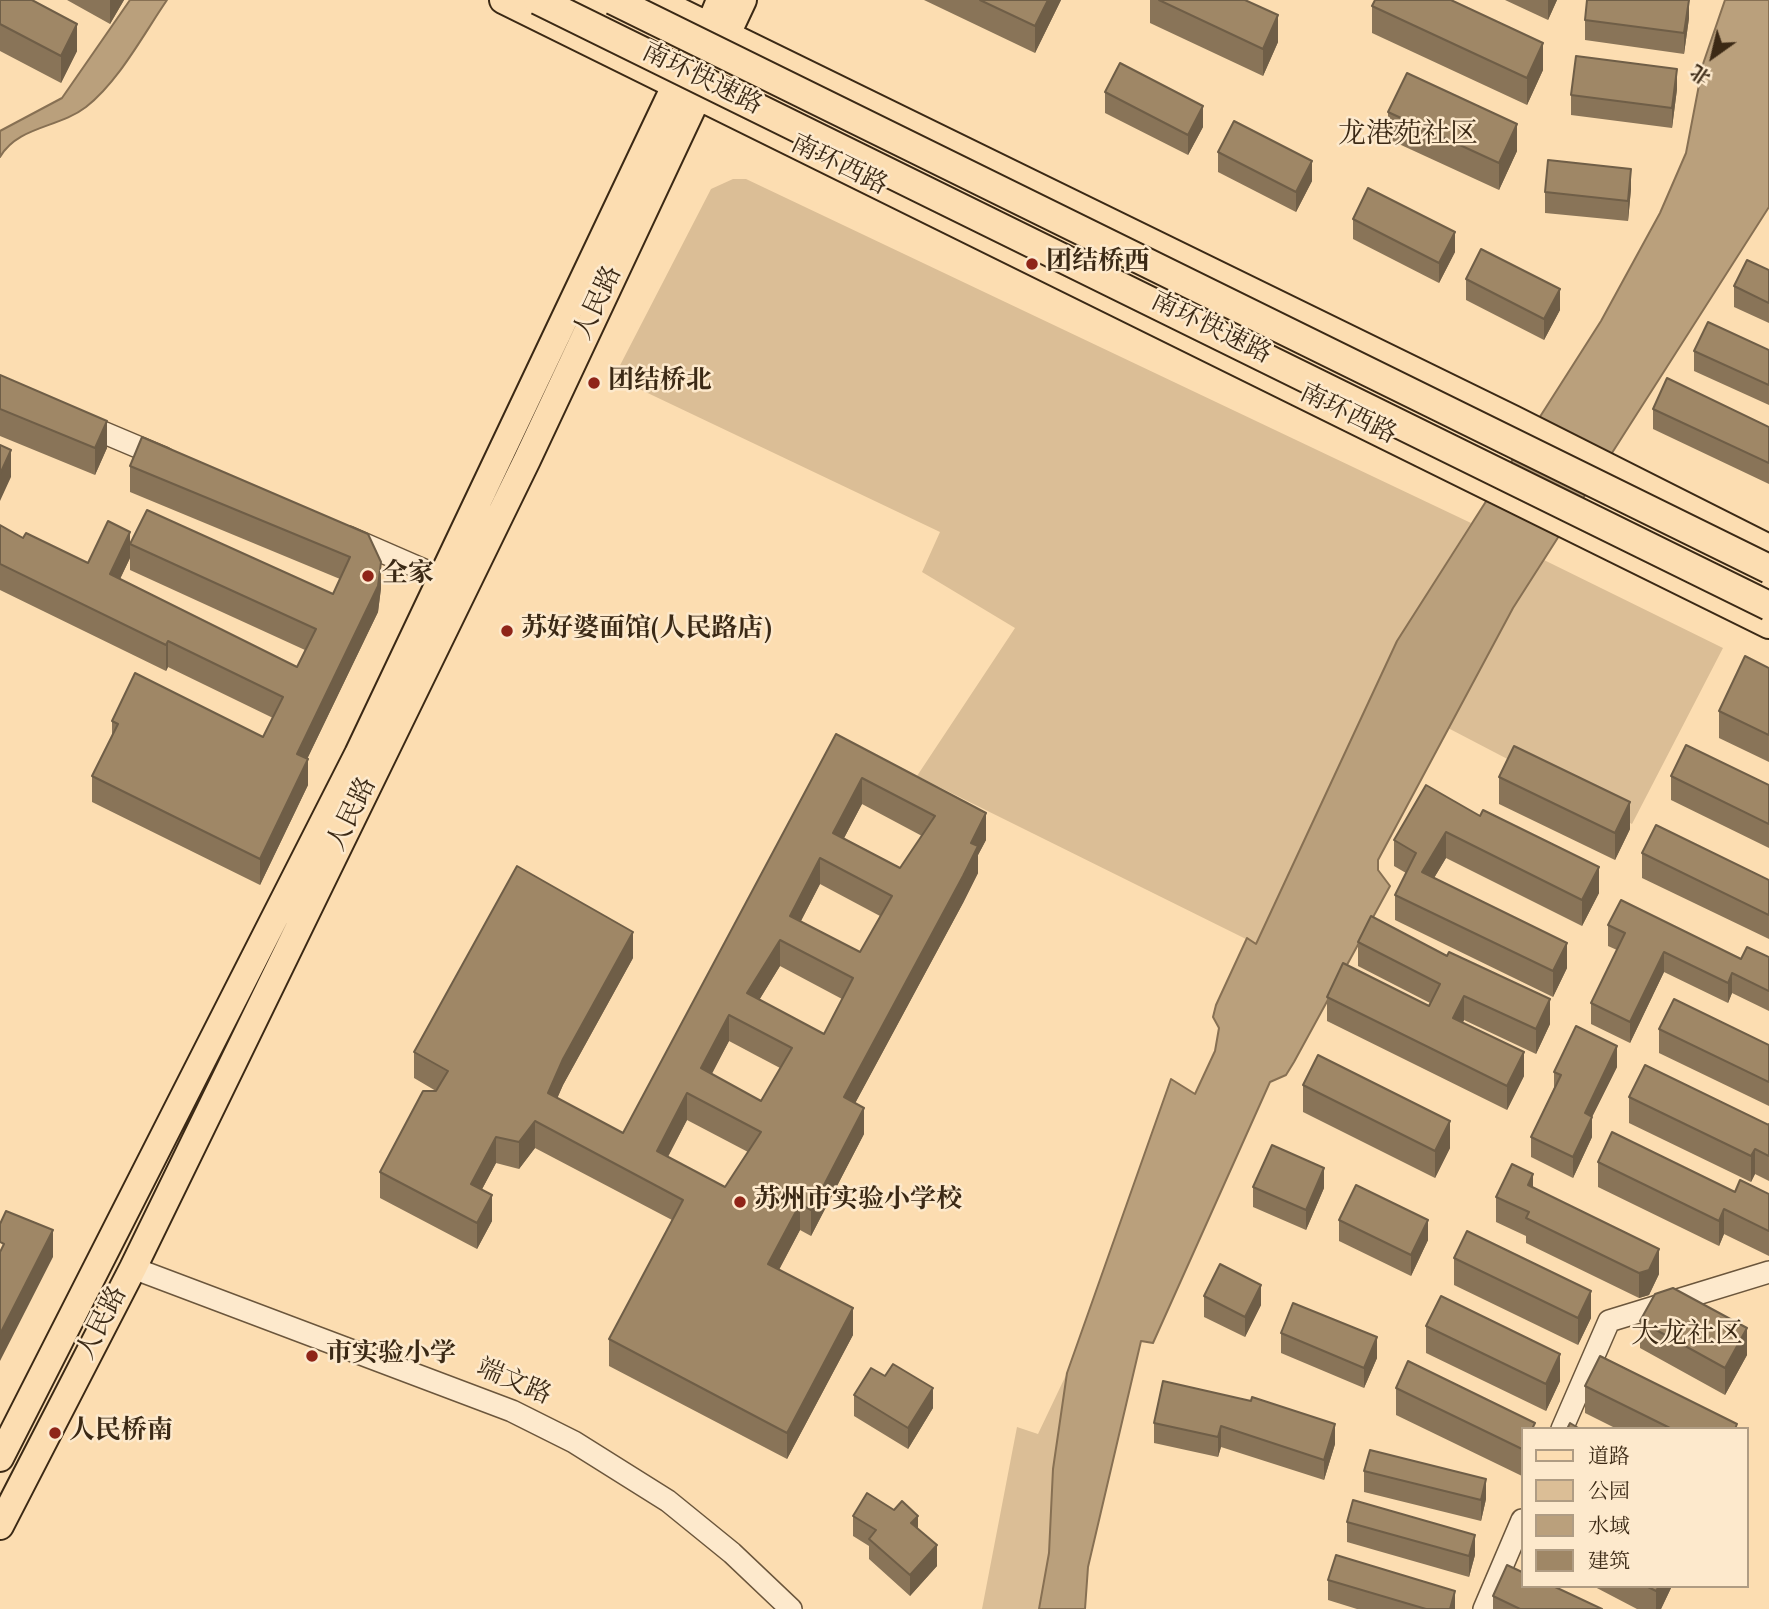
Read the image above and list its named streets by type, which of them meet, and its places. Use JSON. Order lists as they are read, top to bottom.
{
  "streets": {
    "highway": ["南环快速路"],
    "main road": ["南环西路", "人民路"],
    "street": ["端文路"]
  },
  "crossings": [
    ["南环西路", "人民路"],
    ["人民路", "端文路"]
  ],
  "districts": ["龙港苑社区", "大龙社区"],
  "places": [
    "团结桥西",
    "团结桥北",
    "全家",
    "苏好婆面馆(人民路店)",
    "苏州市实验小学校",
    "市实验小学",
    "人民桥南"
  ],
  "legend": [
    "道路",
    "公园",
    "水域",
    "建筑"
  ],
  "north": "bottom left"
}
